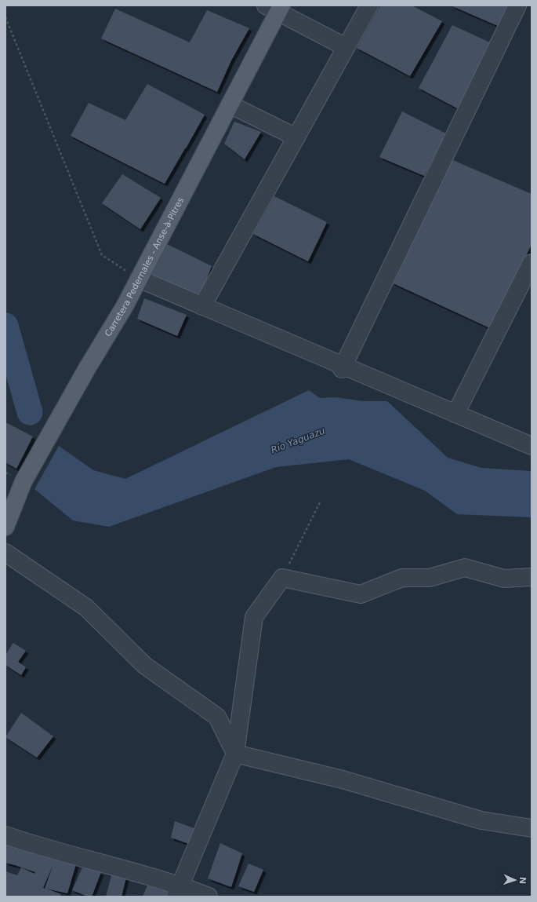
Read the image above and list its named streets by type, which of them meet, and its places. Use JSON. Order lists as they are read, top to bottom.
{
  "streets": {
    "main road": ["Carretera Pedernales - Anse-à-Pitres"]
  },
  "water": ["Río Yaguazu"],
  "north": "right"
}
